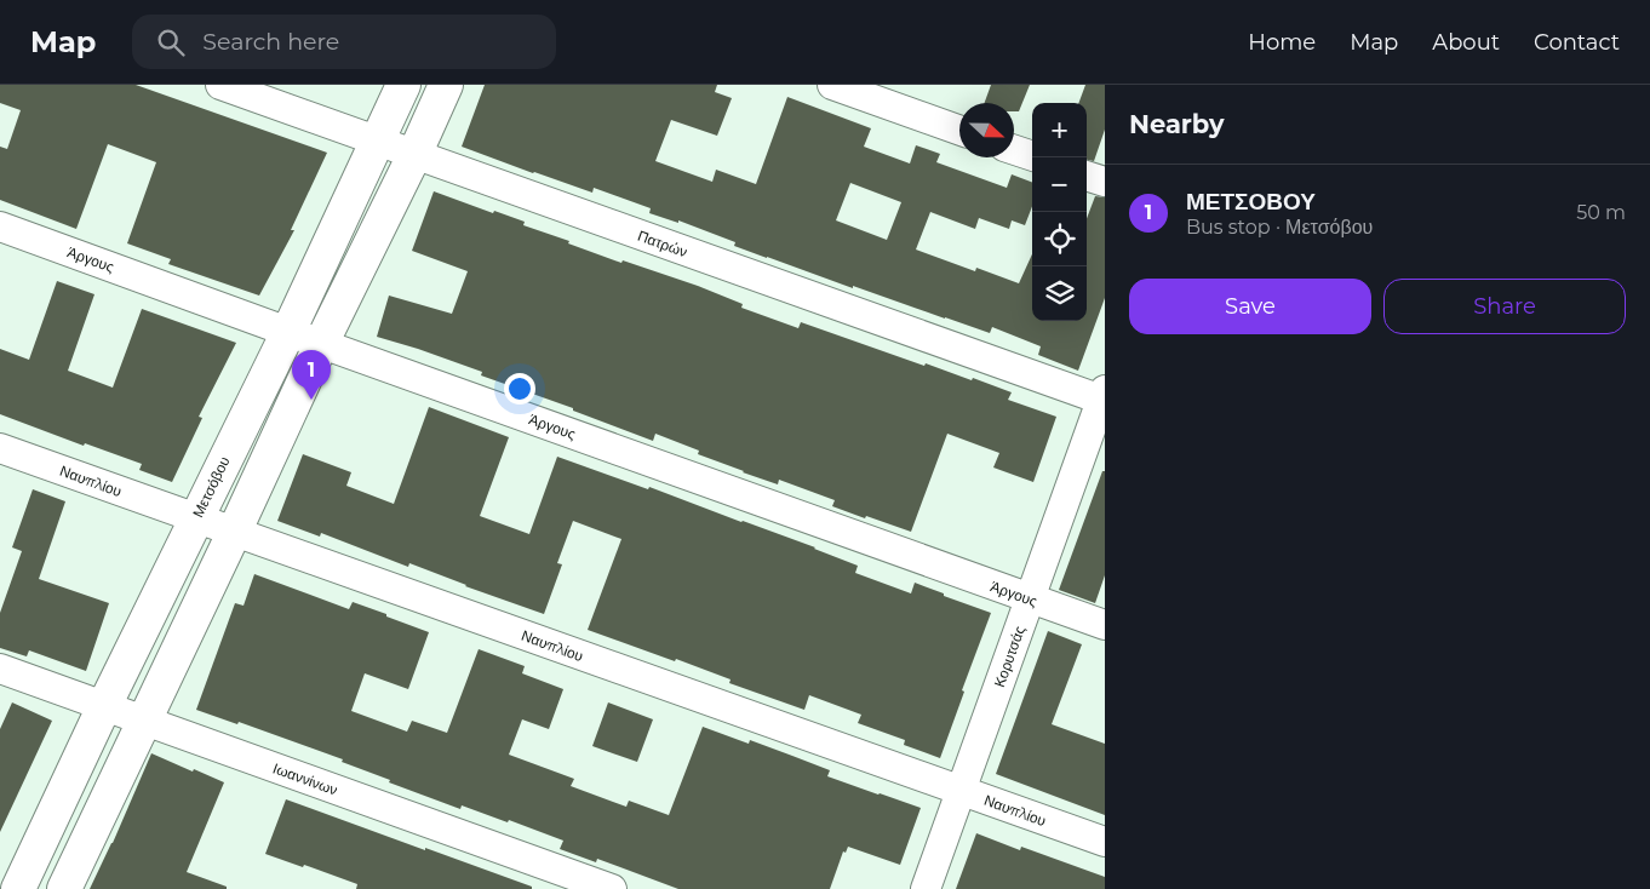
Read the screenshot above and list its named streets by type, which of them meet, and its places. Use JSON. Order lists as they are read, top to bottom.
{
  "streets": {
    "street": [
      "Πατρών",
      "Άργους",
      "Ναυπλίου",
      "Μετσόβου",
      "Κορυτσάς",
      "Ιωαννίνων"
    ]
  },
  "crossings": [
    ["Πατρών", "Μετσόβου"],
    ["Πατρών", "Κορυτσάς"],
    ["Άργους", "Μετσόβου"],
    ["Άργους", "Κορυτσάς"],
    ["Ναυπλίου", "Μετσόβου"],
    ["Ναυπλίου", "Κορυτσάς"],
    ["Μετσόβου", "Ιωαννίνων"]
  ],
  "north": "right",
  "page": {
    "header": "Map",
    "search": "Search here",
    "nav": [
      "Home",
      "Map",
      "About",
      "Contact"
    ],
    "heading": "Nearby",
    "map_buttons": ["+", "−"],
    "list": [
      {
        "mark": "1",
        "name": "ΜΕΤΣΟΒΟΥ",
        "note": "Bus stop · Μετσόβου",
        "value": "50 m"
      }
    ],
    "buttons": ["Save", "Share"],
    "pins": "1"
  }
}
